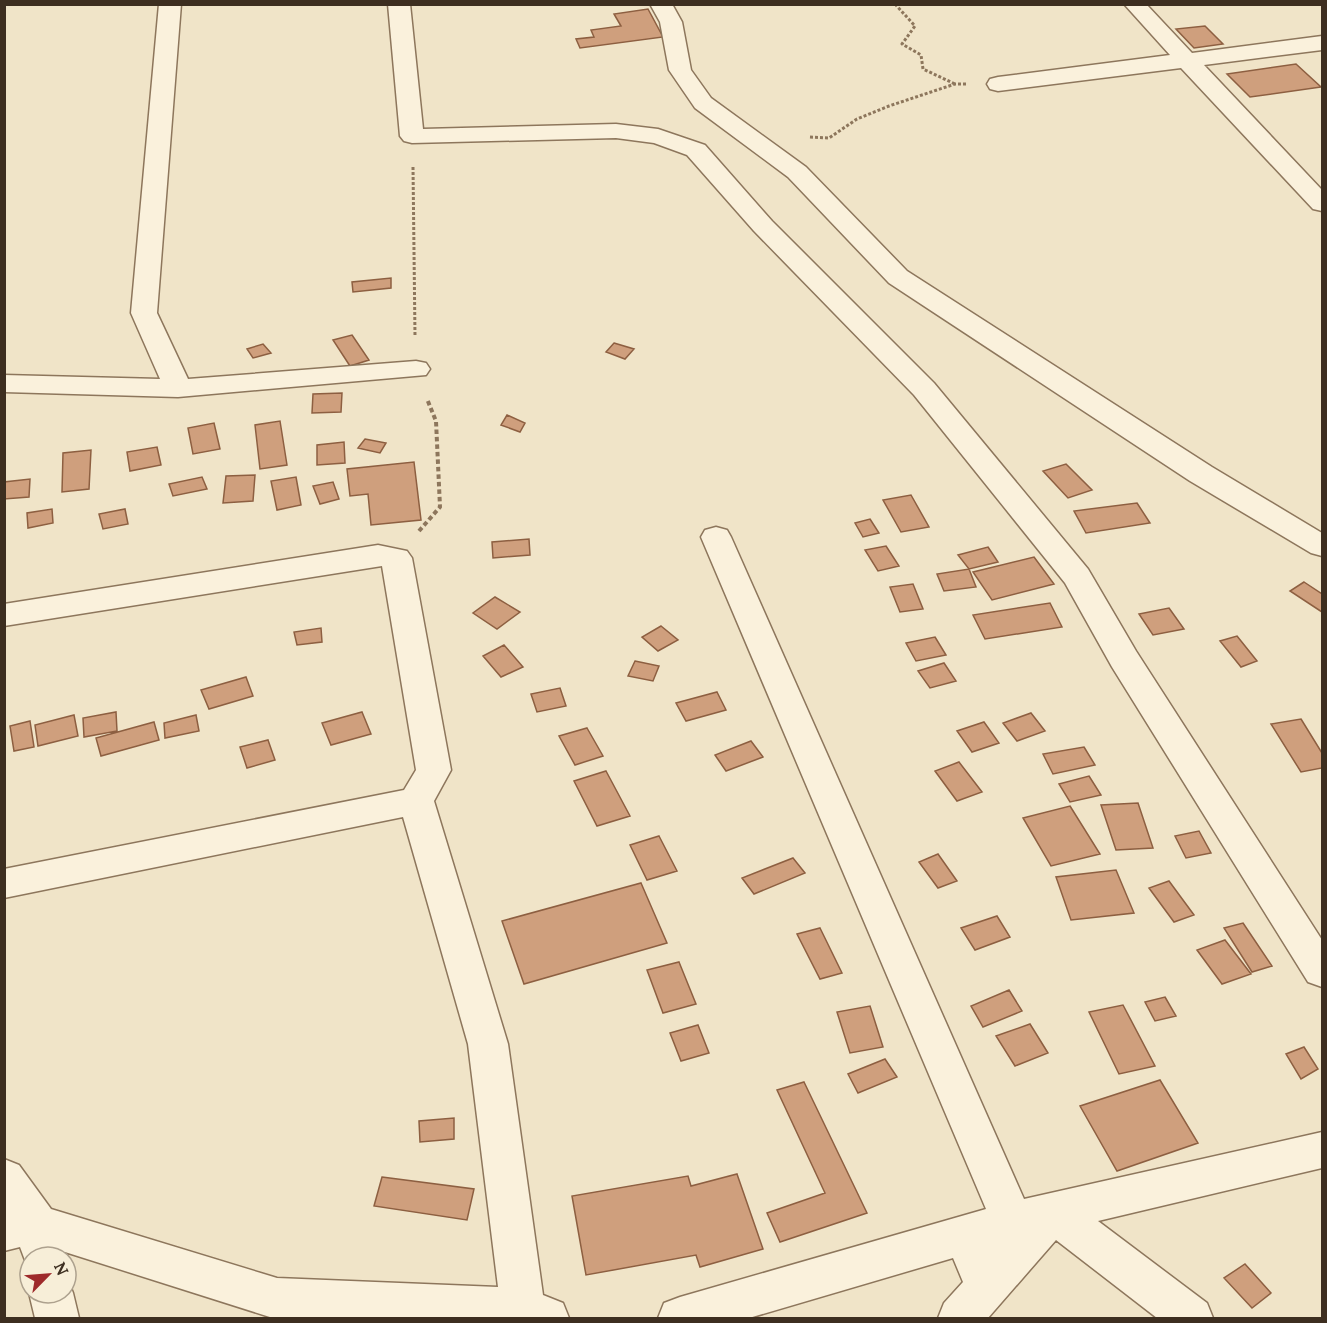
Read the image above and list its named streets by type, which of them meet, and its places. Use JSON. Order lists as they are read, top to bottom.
{
  "north": "top right"
}
